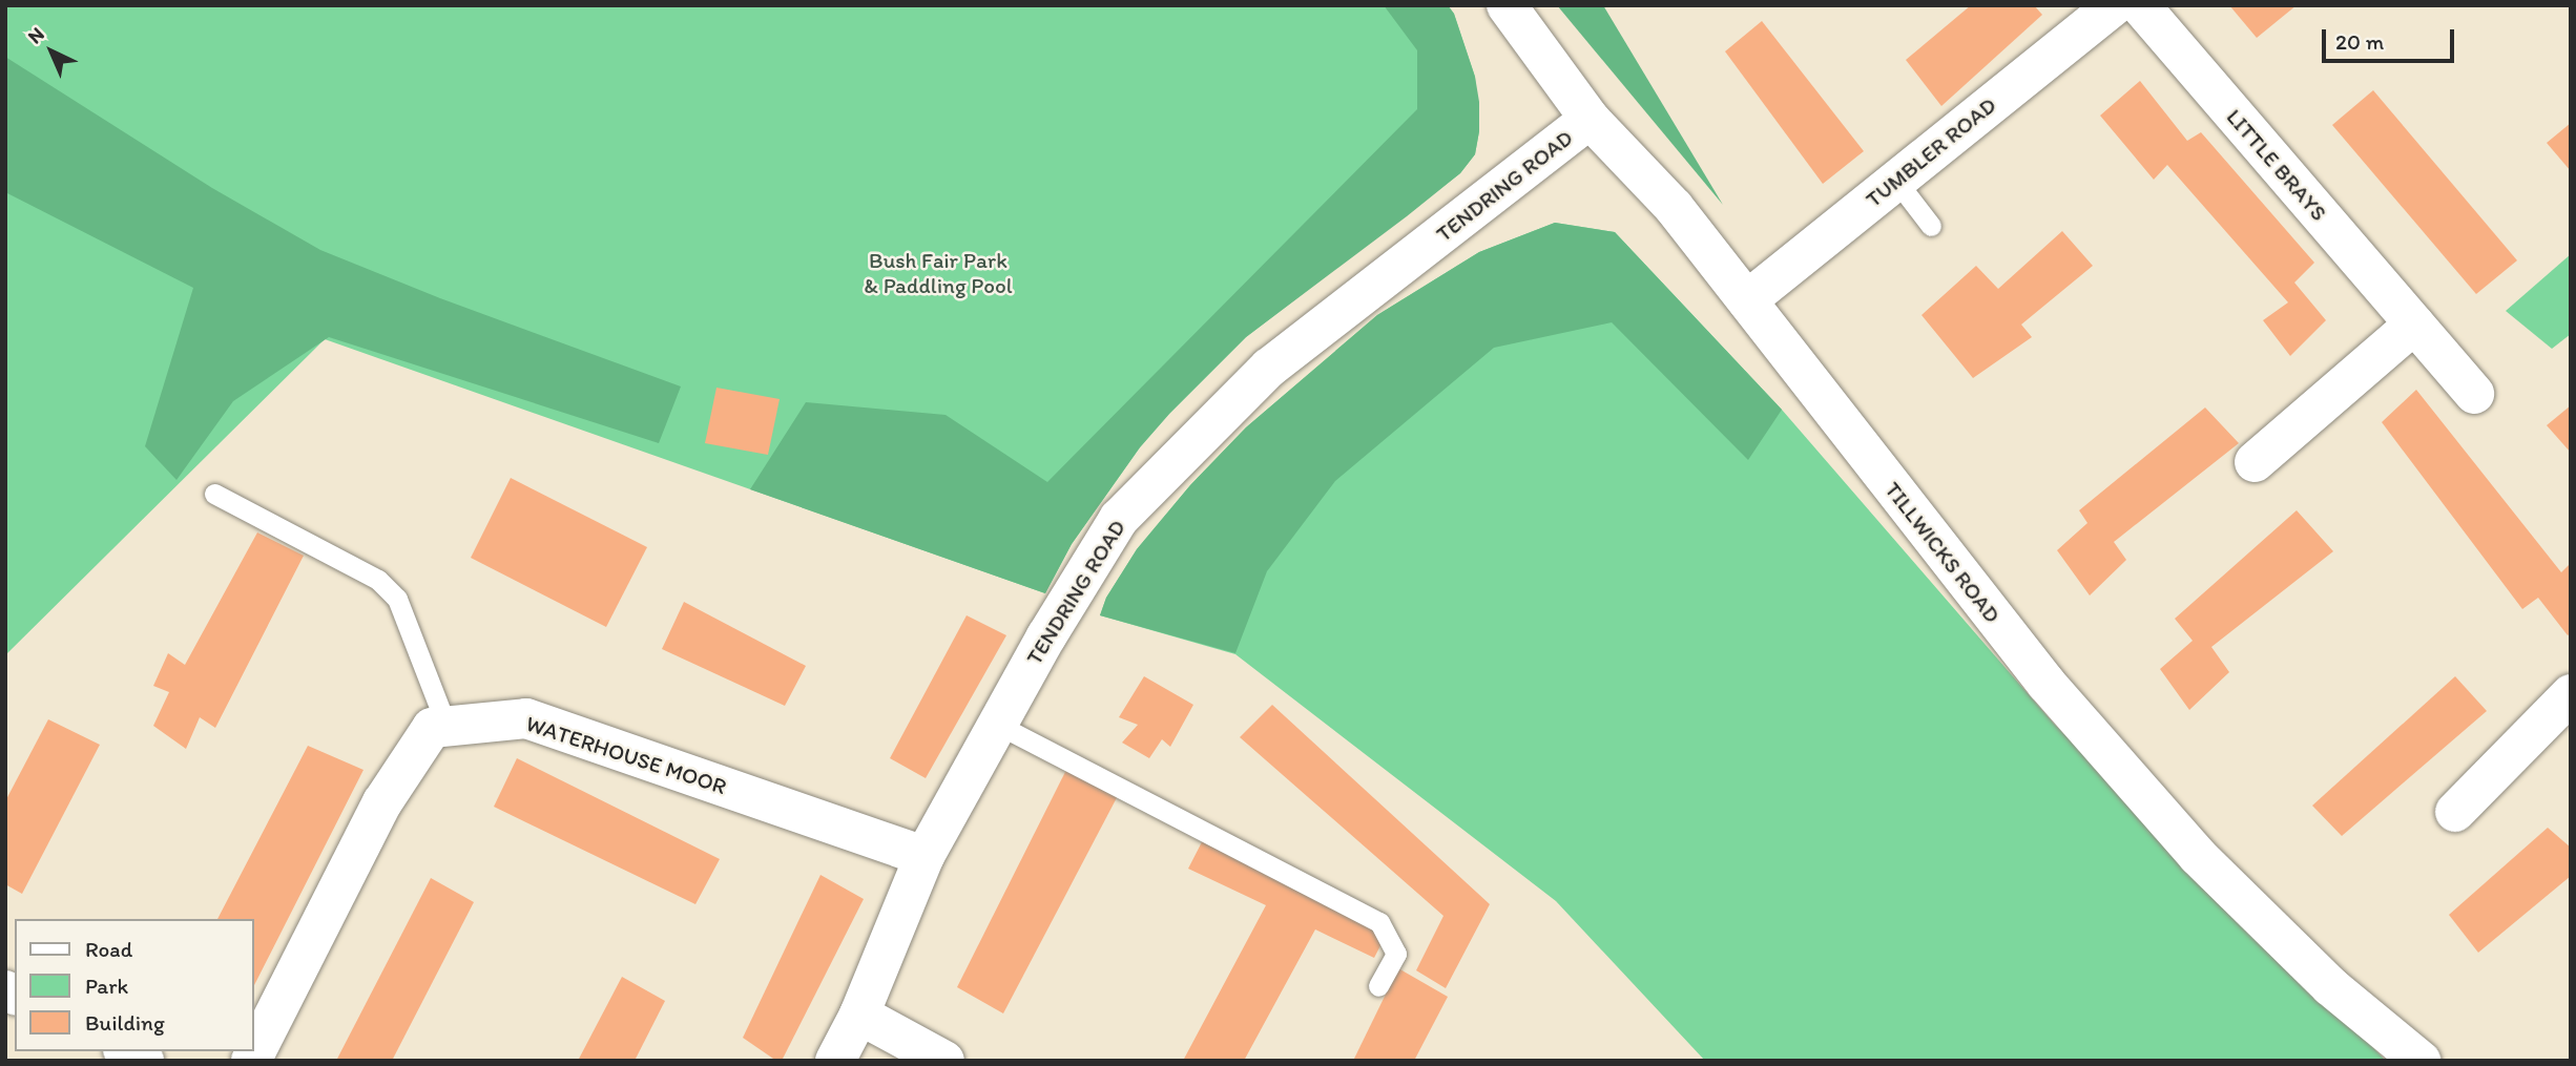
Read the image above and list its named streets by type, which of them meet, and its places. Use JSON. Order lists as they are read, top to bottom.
{
  "streets": {
    "street": [
      "TUMBLER ROAD",
      "LITTLE BRAYS",
      "TENDRING ROAD",
      "TILLWICKS ROAD",
      "WATERHOUSE MOOR"
    ]
  },
  "crossings": [
    ["TUMBLER ROAD", "TILLWICKS ROAD"],
    ["TENDRING ROAD", "TILLWICKS ROAD"],
    ["TENDRING ROAD", "WATERHOUSE MOOR"]
  ],
  "parks": ["Bush Fair Park & Paddling Pool"],
  "legend": ["Road", "Park", "Building"],
  "scale_bar": "20 m",
  "north": "top left"
}
